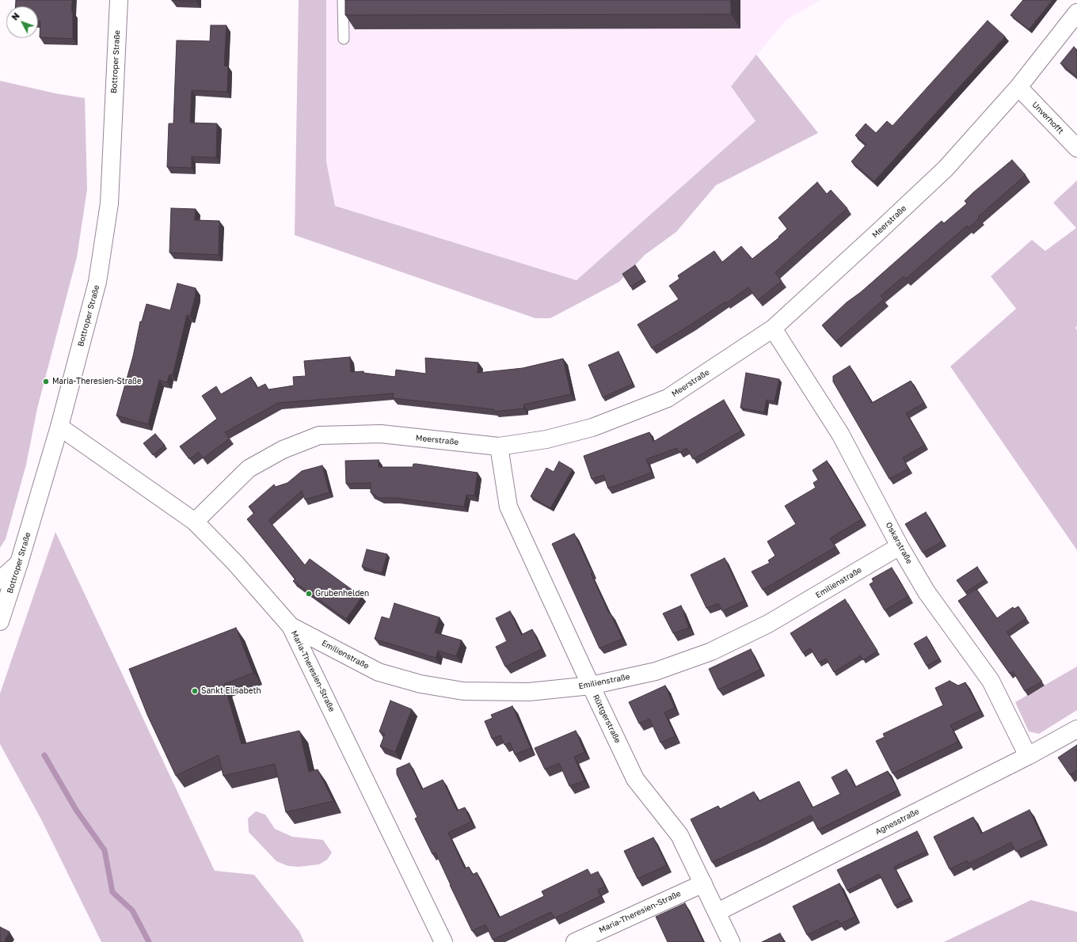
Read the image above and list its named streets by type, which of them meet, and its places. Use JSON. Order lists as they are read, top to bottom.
{
  "streets": {
    "street": [
      "Bottroper Straße",
      "Unverhofft",
      "Meerstraße",
      "Oskarstraße",
      "Emilienstraße",
      "Maria-Theresien-Straße",
      "Rüttgerstraße",
      "Agnesstraße"
    ]
  },
  "crossings": [
    ["Bottroper Straße", "Maria-Theresien-Straße"],
    ["Unverhofft", "Meerstraße"],
    ["Meerstraße", "Oskarstraße"],
    ["Meerstraße", "Maria-Theresien-Straße"],
    ["Meerstraße", "Rüttgerstraße"],
    ["Oskarstraße", "Emilienstraße"],
    ["Oskarstraße", "Agnesstraße"],
    ["Emilienstraße", "Maria-Theresien-Straße"],
    ["Emilienstraße", "Rüttgerstraße"],
    ["Maria-Theresien-Straße", "Rüttgerstraße"],
    ["Rüttgerstraße", "Agnesstraße"]
  ],
  "places": ["Maria-Theresien-Straße", "Grubenhelden", "Sankt Elisabeth"],
  "north": "top left"
}
